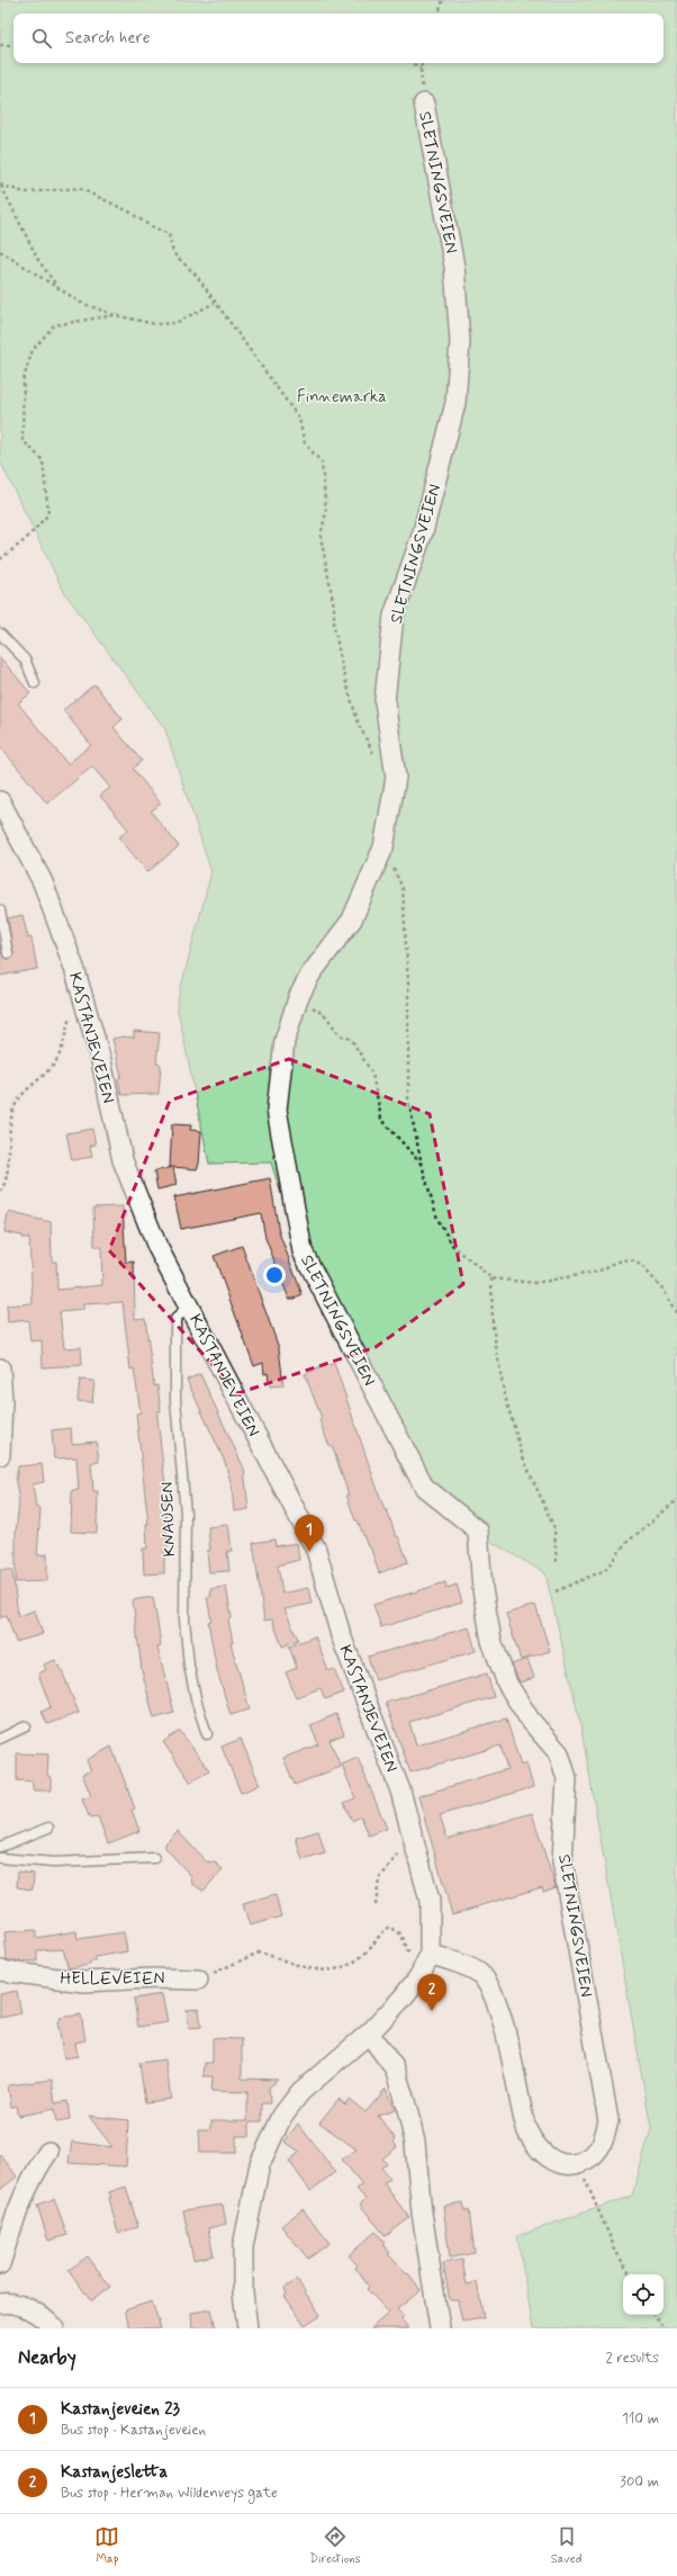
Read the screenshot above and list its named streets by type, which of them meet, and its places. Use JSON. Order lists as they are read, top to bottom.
{
  "streets": {
    "street": ["SLETNINGSVEIEN", "KASTANJEVEIEN", "HELLEVEIEN"],
    "lane": ["KNAUSEN"]
  },
  "crossings": [
    ["KASTANJEVEIEN", "KNAUSEN"]
  ],
  "parks": ["Finnemarka"],
  "page": {
    "search": "Search here",
    "pins": ["1", "2"],
    "heading": ["Nearby", "2 results"],
    "list": [
      {
        "mark": "1",
        "name": "Kastanjeveien 23",
        "note": "Bus stop · Kastanjeveien",
        "value": "110 m"
      },
      {
        "mark": "2",
        "name": "Kastanjesletta",
        "note": "Bus stop · Herman Wildenveys gate",
        "value": "300 m"
      }
    ],
    "nav": ["Map", "Directions", "Saved"]
  }
}
